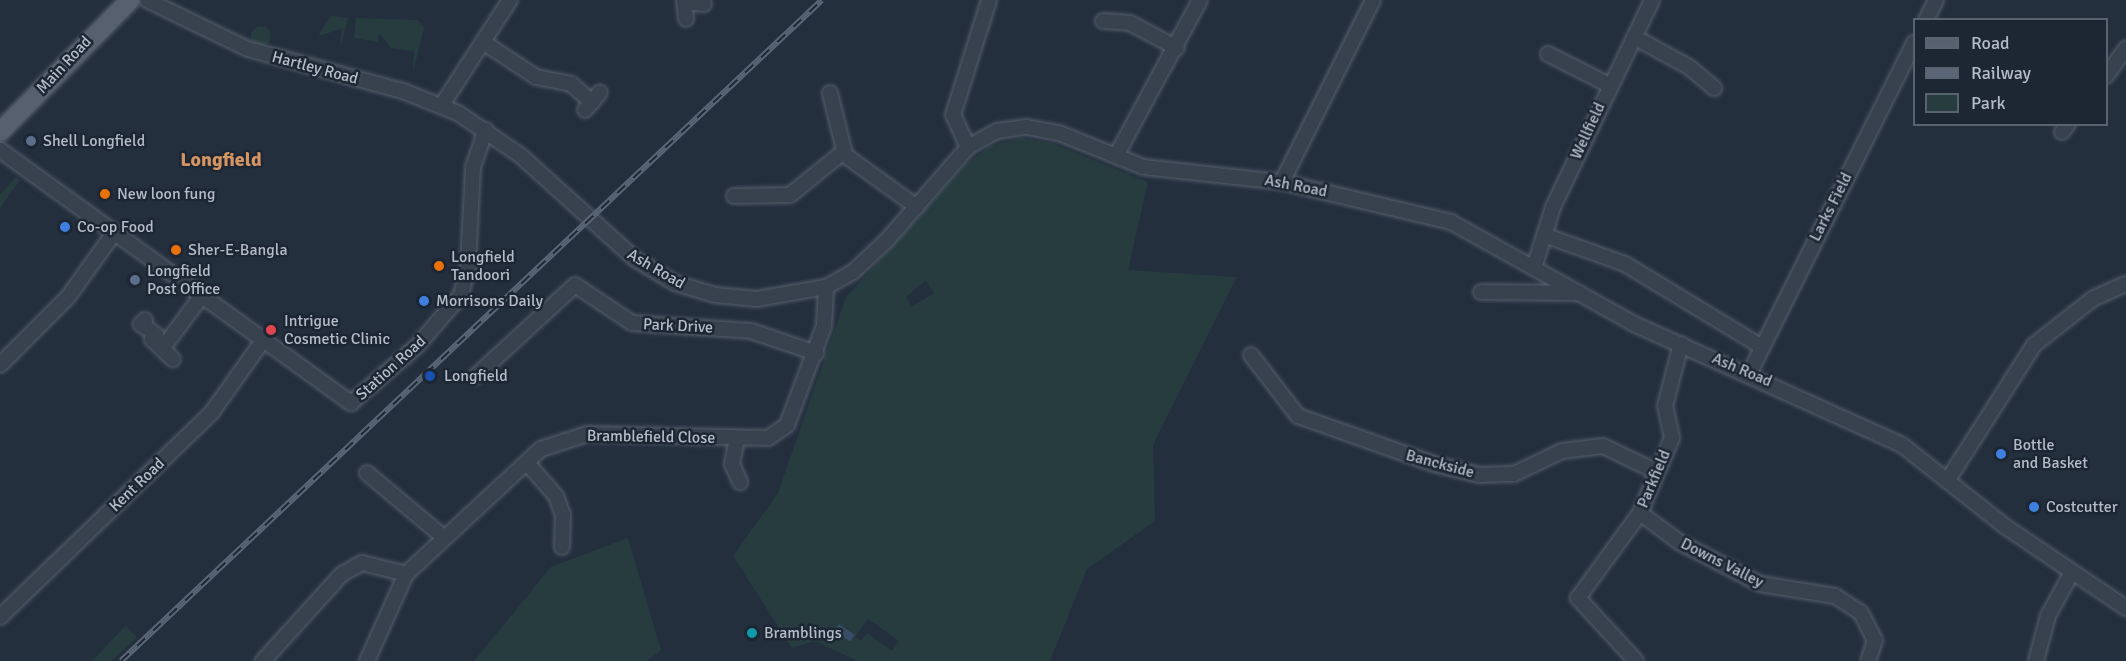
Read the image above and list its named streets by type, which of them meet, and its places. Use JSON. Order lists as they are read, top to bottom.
{
  "streets": {
    "main road": ["Main Road"],
    "street": [
      "Hartley Road",
      "Wellfield",
      "Ash Road",
      "Larks Field",
      "Park Drive",
      "Station Road",
      "Bramblefield Close",
      "Banckside",
      "Parkfield",
      "Kent Road",
      "Downs Valley"
    ]
  },
  "crossings": [
    ["Hartley Road", "Ash Road"],
    ["Hartley Road", "Station Road"],
    ["Wellfield", "Ash Road"],
    ["Ash Road", "Larks Field"],
    ["Ash Road", "Station Road"],
    ["Ash Road", "Bramblefield Close"],
    ["Ash Road", "Parkfield"],
    ["Park Drive", "Bramblefield Close"],
    ["Station Road", "Kent Road"],
    ["Banckside", "Parkfield"],
    ["Parkfield", "Downs Valley"]
  ],
  "districts": ["Longfield"],
  "places": [
    "Shell Longfield",
    "New loon fung",
    "Co-op Food",
    "Sher-E-Bangla",
    "Longfield Tandoori",
    "Longfield Post Office",
    "Morrisons Daily",
    "Intrigue Cosmetic Clinic",
    "Longfield",
    "Bottle and Basket",
    "Costcutter",
    "Bramblings"
  ],
  "legend": ["Road", "Railway", "Park"]
}
